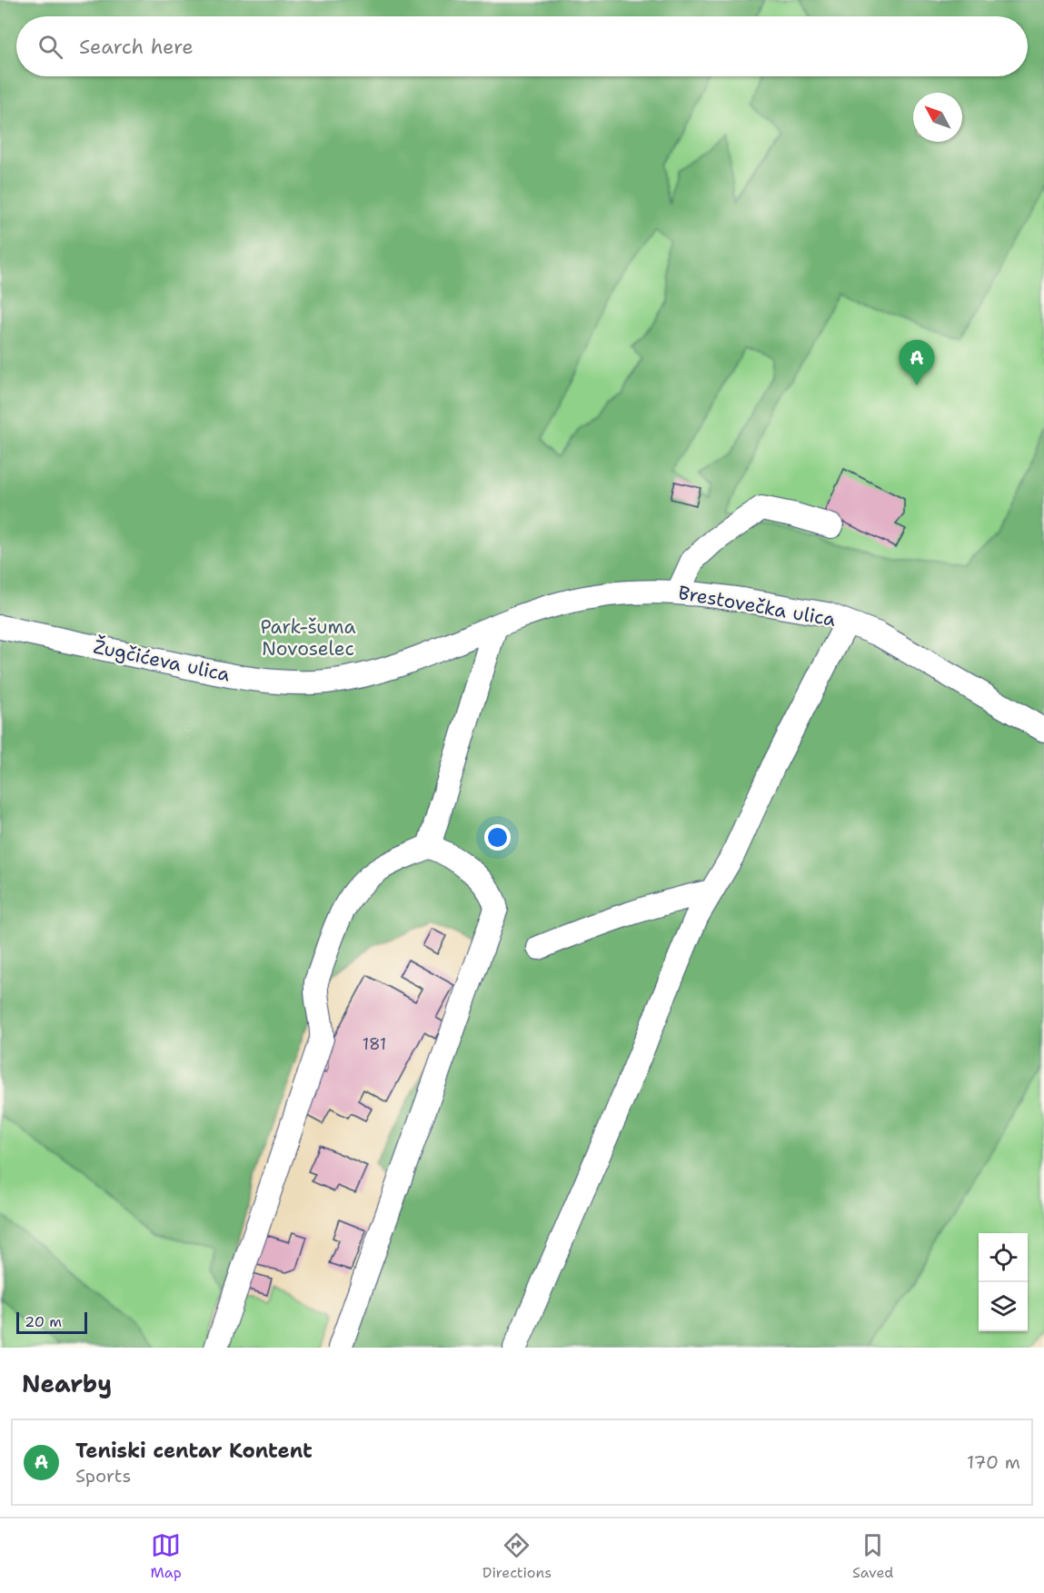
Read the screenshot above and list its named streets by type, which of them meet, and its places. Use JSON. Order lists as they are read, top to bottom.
{
  "streets": {
    "street": ["Brestovečka ulica", "Žugčićeva ulica"]
  },
  "crossings": [
    ["Brestovečka ulica", "Žugčićeva ulica"]
  ],
  "parks": ["Park-šuma Novoselec"],
  "house_numbers": ["181"],
  "scale_bar": "20 m",
  "north": "top left",
  "page": {
    "search": "Search here",
    "pins": "A",
    "scale": "20 m",
    "heading": "Nearby",
    "list": [
      {
        "mark": "A",
        "name": "Teniski centar Kontent",
        "note": "Sports",
        "value": "170 m"
      }
    ],
    "nav": ["Map", "Directions", "Saved"]
  }
}
